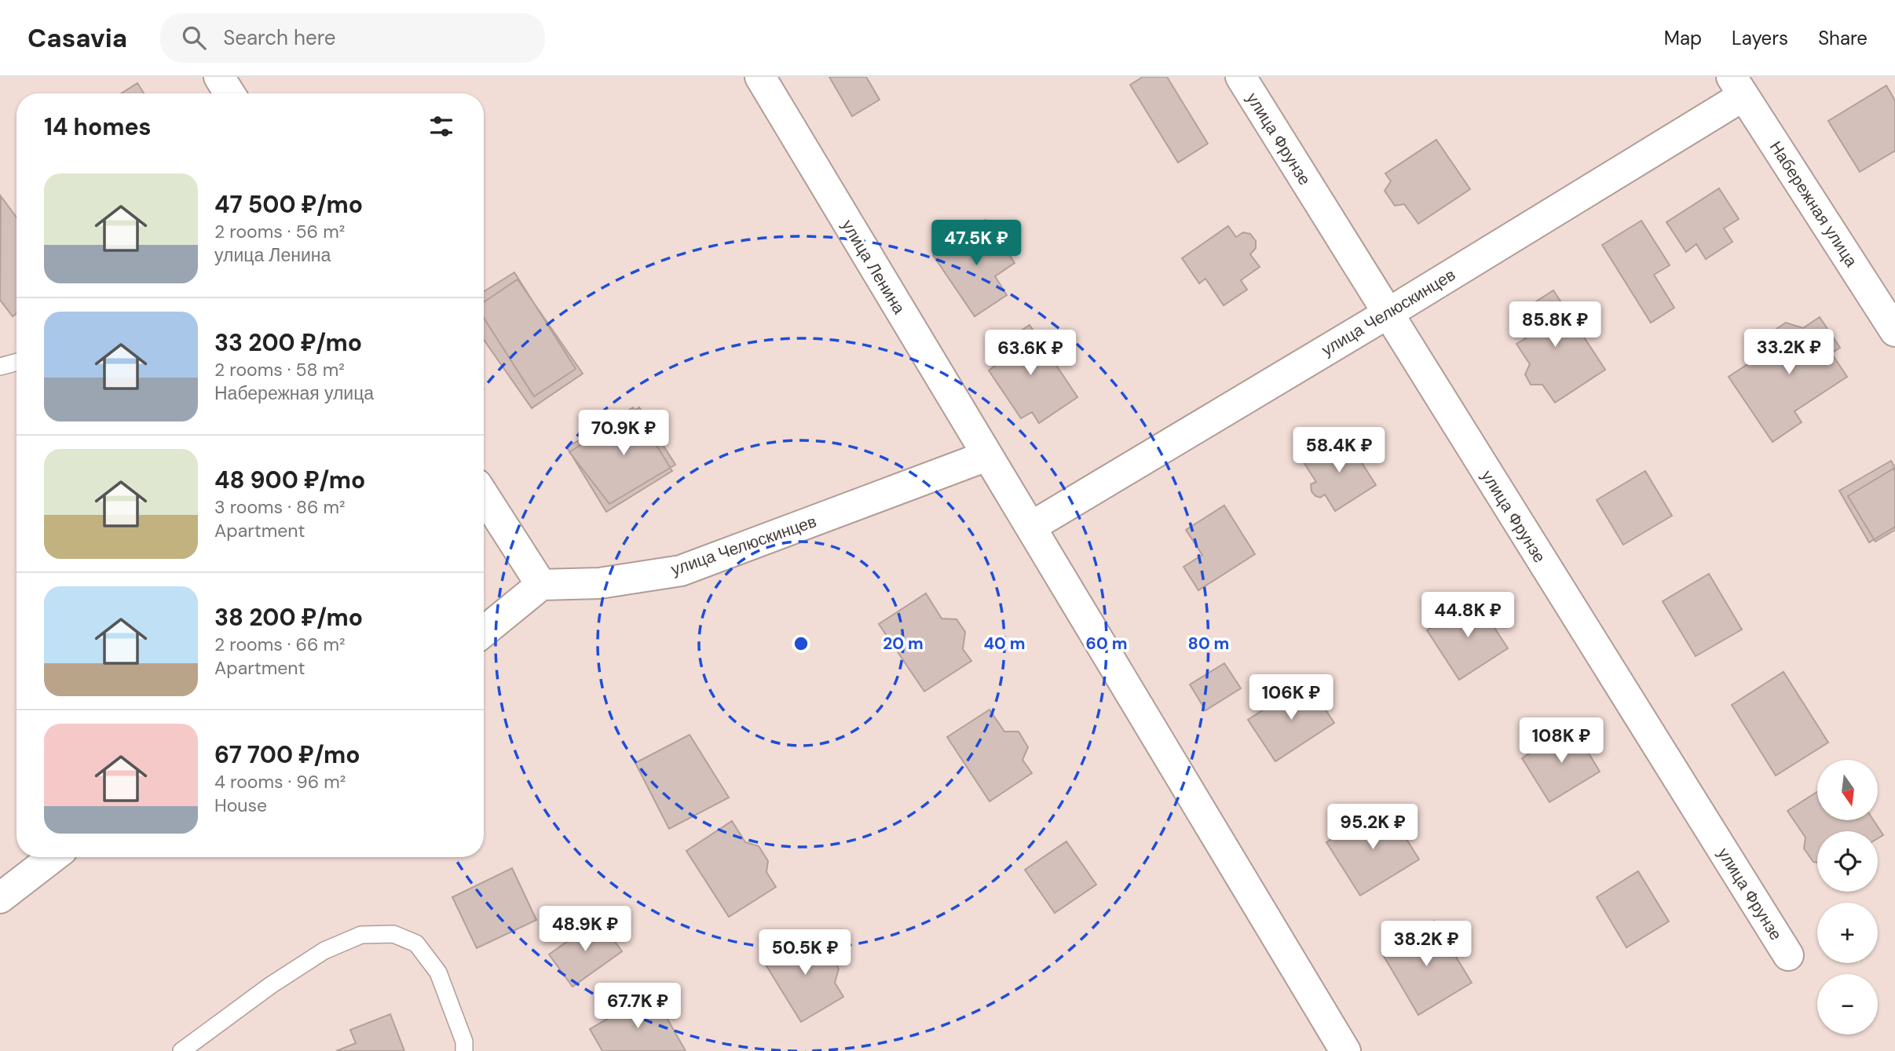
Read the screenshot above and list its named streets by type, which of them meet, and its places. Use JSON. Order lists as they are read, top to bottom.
{
  "streets": {
    "street": [
      "улица Фрунзе",
      "Набережная улица",
      "улица Ленина",
      "улица Челюскинцев"
    ]
  },
  "crossings": [
    ["улица Фрунзе", "улица Челюскинцев"],
    ["Набережная улица", "улица Челюскинцев"],
    ["улица Ленина", "улица Челюскинцев"]
  ],
  "north": "bottom",
  "page": {
    "header": "Casavia",
    "search": "Search here",
    "nav": ["Map", "Layers", "Share"],
    "heading": "14 homes",
    "list": [
      {
        "name": "47 500 ₽/mo",
        "note": "2 rooms · 56 m² · улица Ленина"
      },
      {
        "name": "33 200 ₽/mo",
        "note": "2 rooms · 58 m² · Набережная улица"
      },
      {
        "name": "48 900 ₽/mo",
        "note": "3 rooms · 86 m² · Apartment"
      },
      {
        "name": "38 200 ₽/mo",
        "note": "2 rooms · 66 m² · Apartment"
      },
      {
        "name": "67 700 ₽/mo",
        "note": "4 rooms · 96 m² · House"
      }
    ],
    "price": [
      "47.5K ₽",
      "85.8K ₽",
      "33.2K ₽",
      "63.6K ₽",
      "70.9K ₽",
      "58.4K ₽",
      "44.8K ₽",
      "106K ₽",
      "108K ₽",
      "95.2K ₽",
      "48.9K ₽",
      "38.2K ₽",
      "50.5K ₽",
      "67.7K ₽"
    ],
    "map_buttons": ["+", "−"]
  },
  "rings": [
    "20 m",
    "40 m",
    "60 m",
    "80 m"
  ]
}
